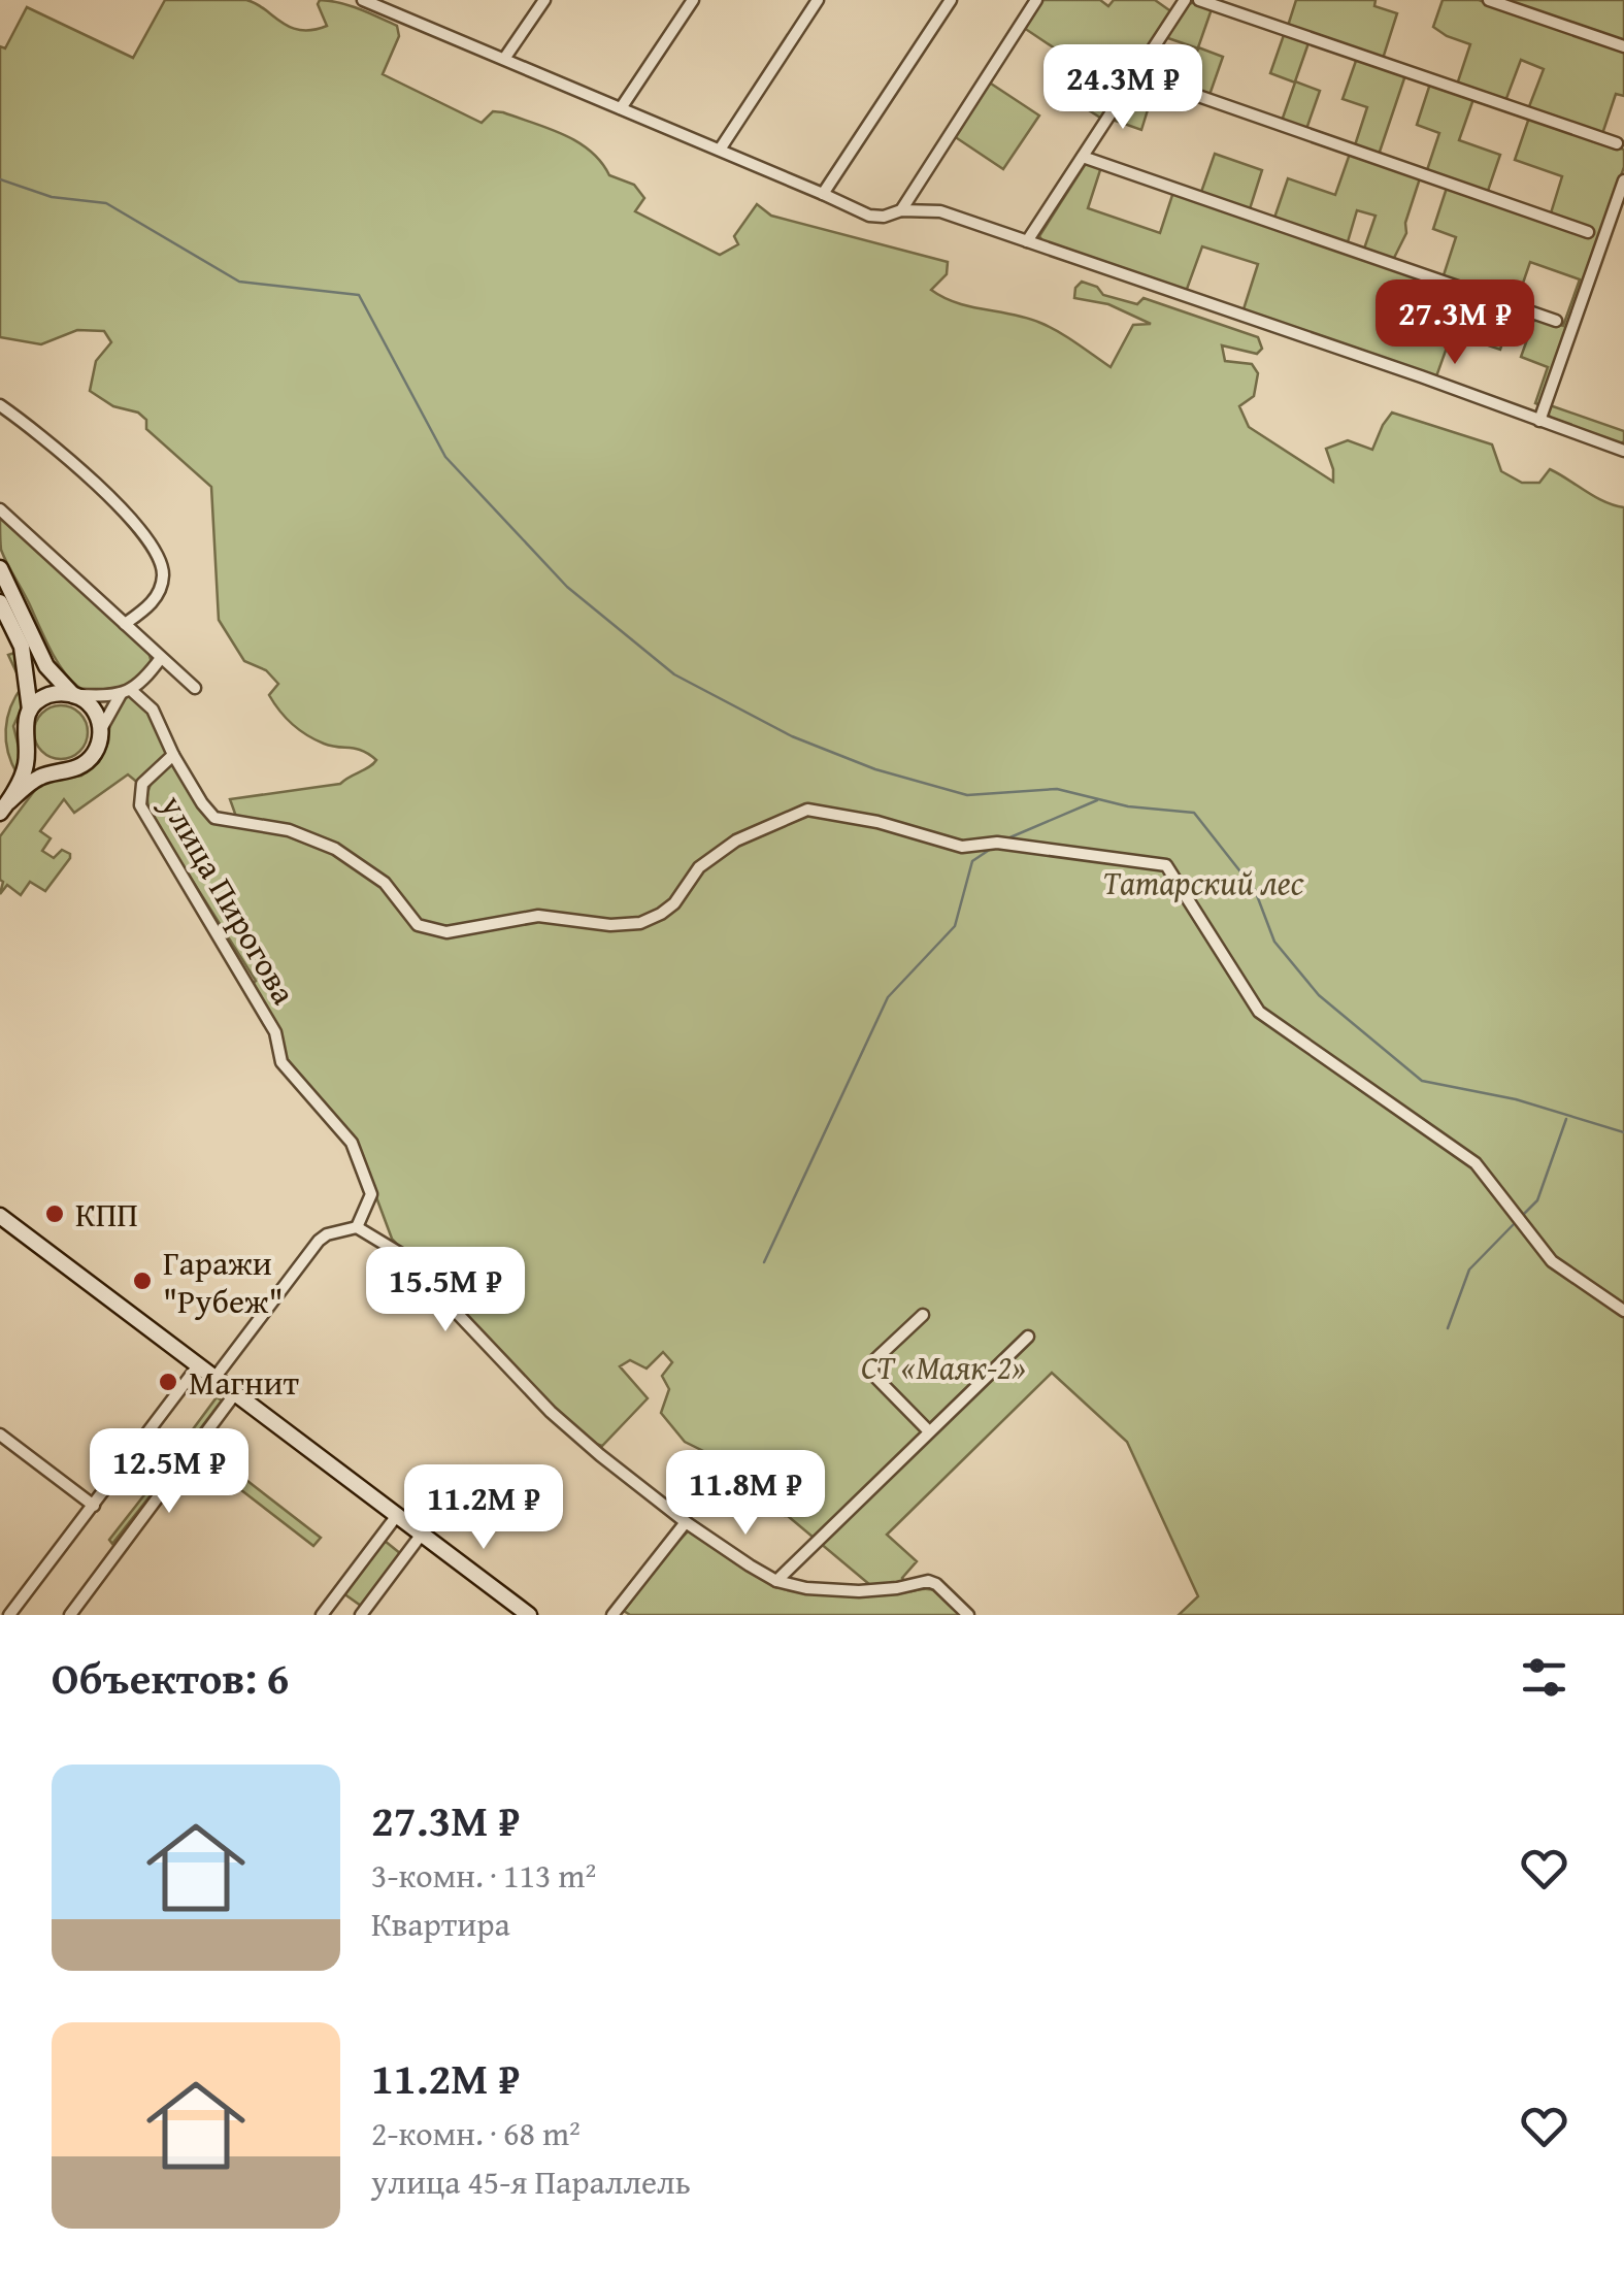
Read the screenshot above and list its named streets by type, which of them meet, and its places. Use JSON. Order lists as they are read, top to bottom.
{
  "streets": {
    "street": ["улица Пирогова"]
  },
  "parks": ["Татарский лес", "СТ «Маяк-2»"],
  "places": ["КПП", "Гаражи \"Рубеж\"", "Магнит"],
  "page": {
    "price": [
      "24.3M ₽",
      "27.3M ₽",
      "15.5M ₽",
      "12.5M ₽",
      "11.8M ₽",
      "11.2M ₽"
    ],
    "heading": "Объектов: 6",
    "list": [
      {
        "name": "27.3M ₽",
        "note": "3-комн. · 113 m² · Квартира"
      },
      {
        "name": "11.2M ₽",
        "note": "2-комн. · 68 m² · улица 45-я Параллель"
      }
    ]
  }
}
